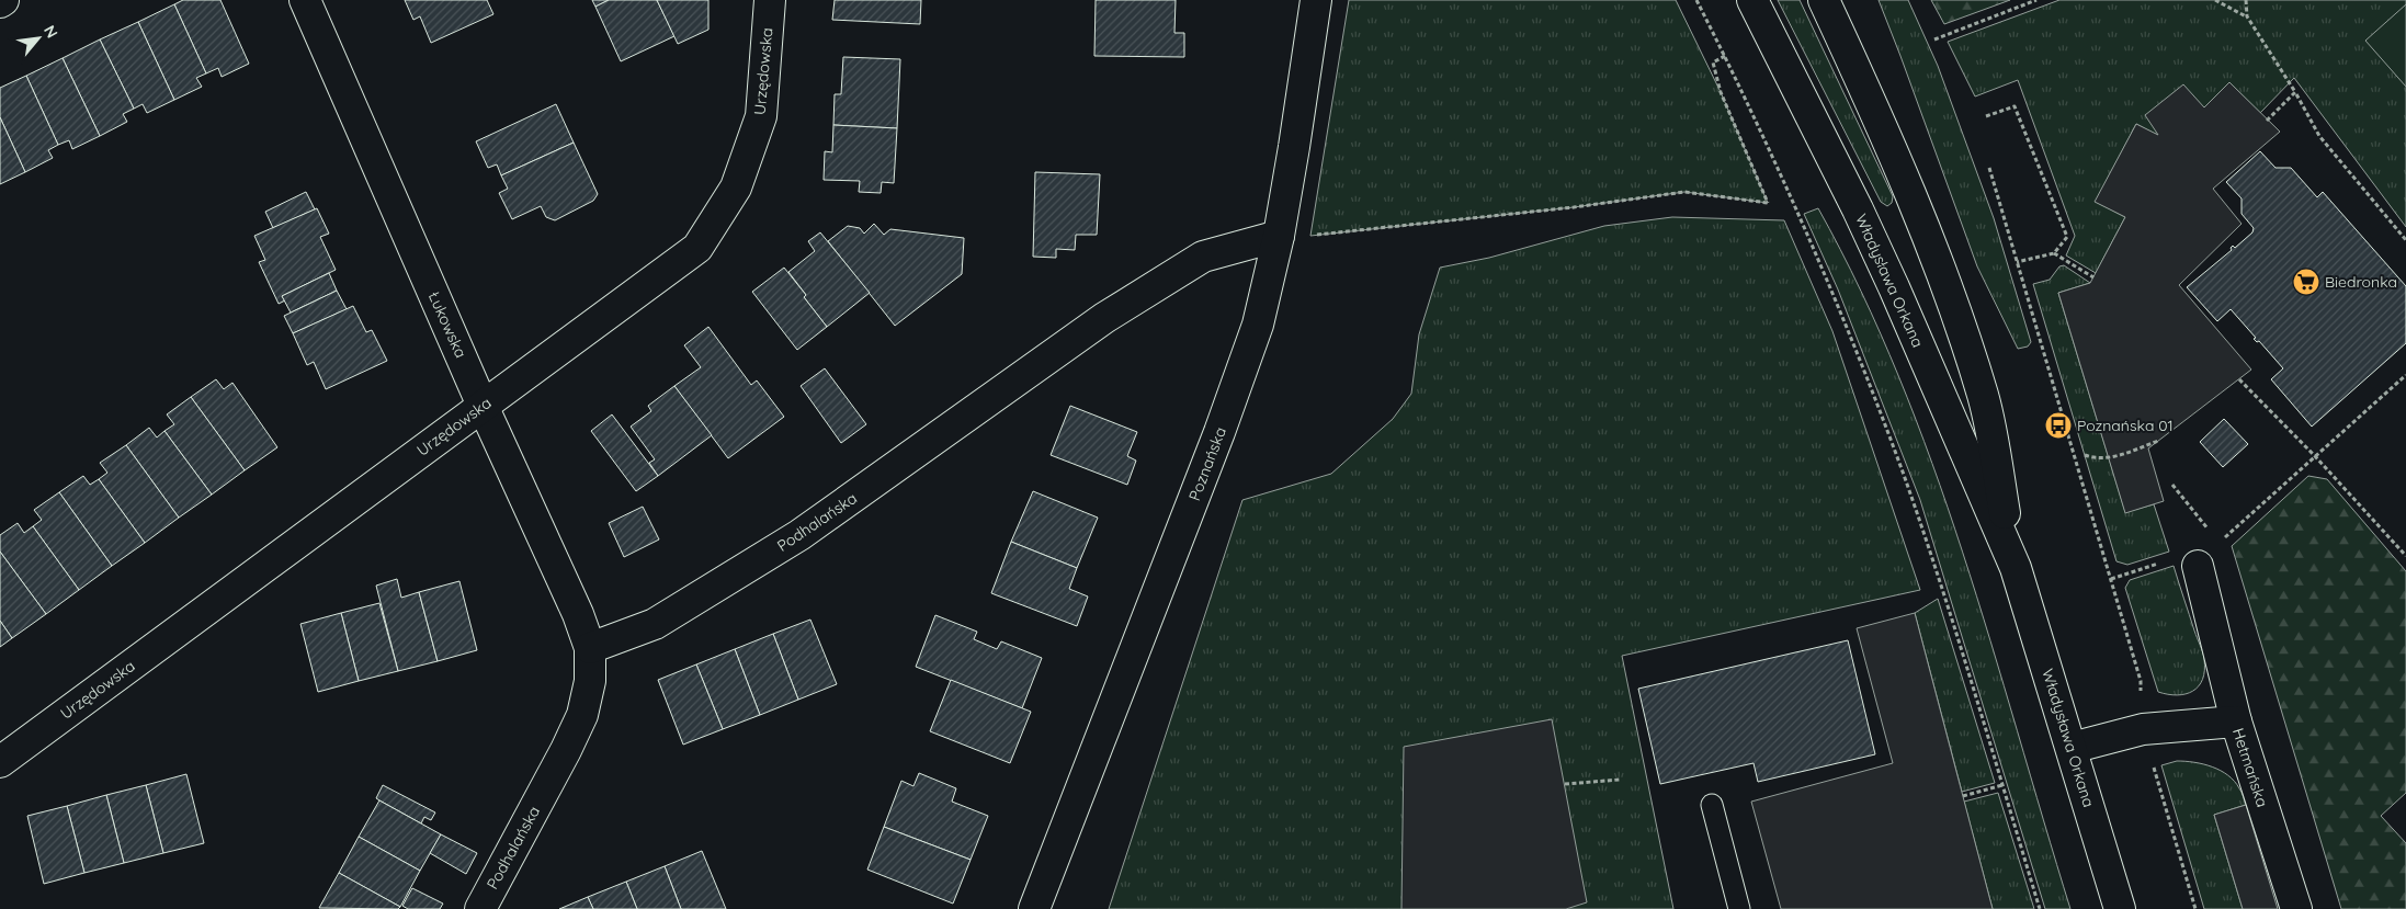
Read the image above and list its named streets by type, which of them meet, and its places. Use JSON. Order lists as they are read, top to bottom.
{
  "streets": {
    "street": [
      "Urzędowska",
      "Władysława Orkana",
      "Łukowska",
      "Poznańska",
      "Podhalańska",
      "Hetmańska"
    ]
  },
  "crossings": [
    ["Urzędowska", "Łukowska"],
    ["Władysława Orkana", "Hetmańska"],
    ["Łukowska", "Podhalańska"],
    ["Poznańska", "Podhalańska"]
  ],
  "places": {
    "supermarket": ["Biedronka"],
    "bus stop": ["Poznańska 01"]
  },
  "north": "top right"
}
